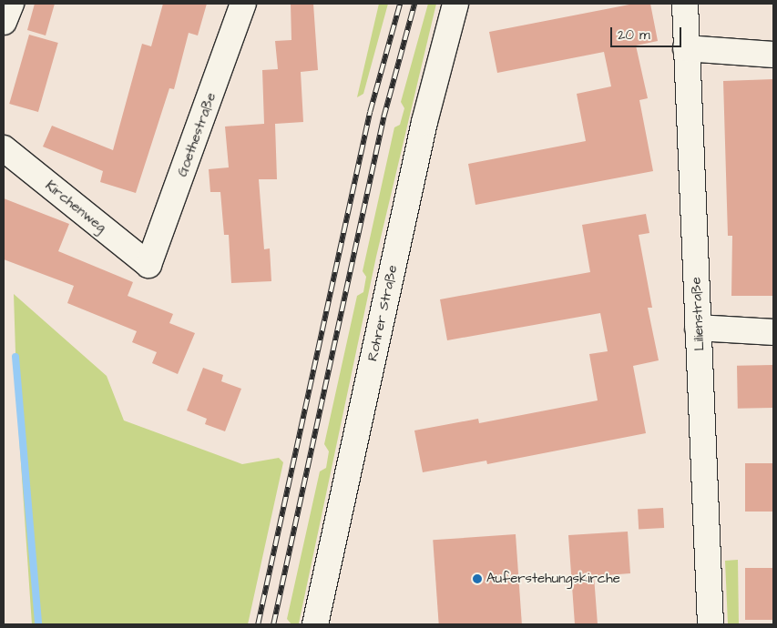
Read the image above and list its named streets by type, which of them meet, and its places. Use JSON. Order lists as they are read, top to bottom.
{
  "streets": {
    "street": [
      "Goethestraße",
      "Kirchenweg",
      "Rohrer Straße",
      "Lilienstraße"
    ]
  },
  "crossings": [
    ["Goethestraße", "Kirchenweg"]
  ],
  "places": ["Auferstehungskirche"],
  "scale_bar": "20 m"
}
